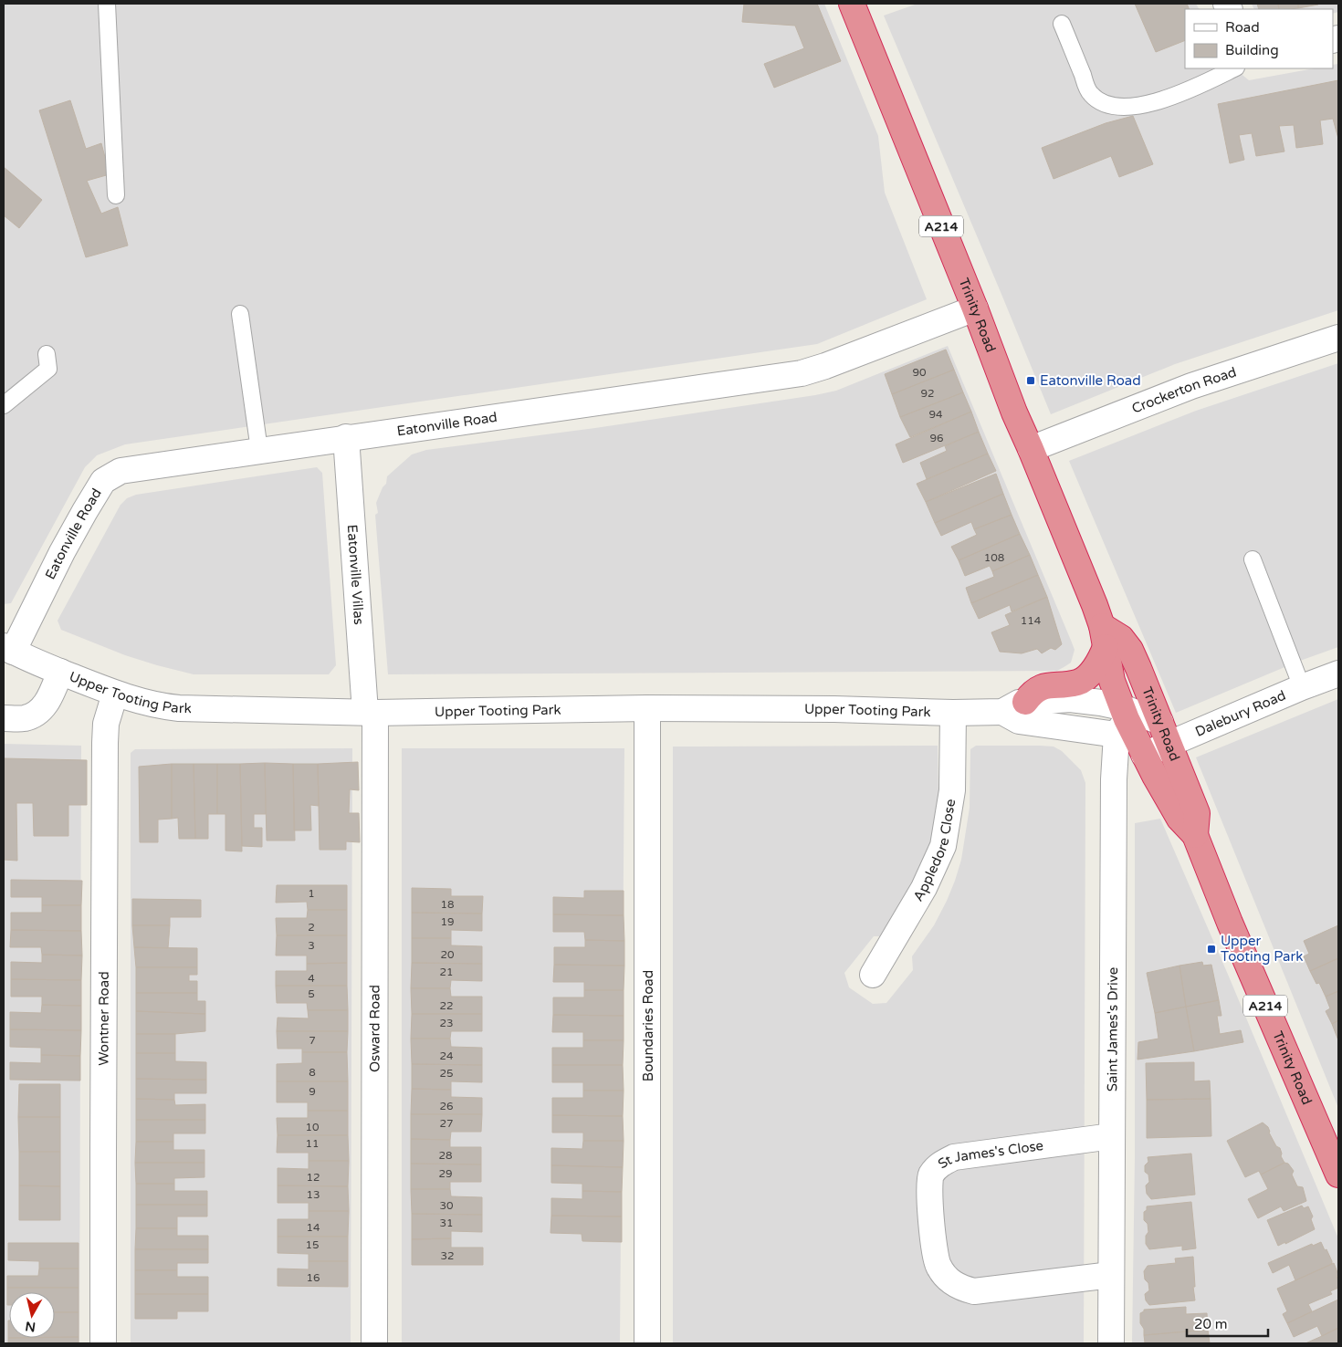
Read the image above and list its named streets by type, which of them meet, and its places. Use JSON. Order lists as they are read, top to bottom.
{
  "streets": {
    "highway": ["A214", "Trinity Road"],
    "street": [
      "Crockerton Road",
      "Eatonville Road",
      "Eatonville Villas",
      "Upper Tooting Park",
      "Dalebury Road",
      "Appledore Close",
      "Wontner Road",
      "Boundaries Road",
      "Osward Road",
      "Saint James's Drive",
      "St James's Close"
    ]
  },
  "crossings": [
    ["Trinity Road", "Crockerton Road"],
    ["Trinity Road", "Eatonville Road"],
    ["Trinity Road", "Upper Tooting Park"],
    ["Trinity Road", "Dalebury Road"],
    ["Trinity Road", "Saint James's Drive"],
    ["Eatonville Road", "Eatonville Villas"],
    ["Eatonville Road", "Upper Tooting Park"],
    ["Eatonville Villas", "Upper Tooting Park"],
    ["Eatonville Villas", "Osward Road"],
    ["Upper Tooting Park", "Dalebury Road"],
    ["Upper Tooting Park", "Appledore Close"],
    ["Upper Tooting Park", "Wontner Road"],
    ["Upper Tooting Park", "Boundaries Road"],
    ["Upper Tooting Park", "Osward Road"],
    ["Upper Tooting Park", "Saint James's Drive"],
    ["Saint James's Drive", "St James's Close"]
  ],
  "places": {
    "transit": ["Eatonville Road", "Upper Tooting Park"]
  },
  "house_numbers": [
    "90",
    "92",
    "94",
    "96",
    "108",
    "114",
    "1",
    "18",
    "19",
    "2",
    "3",
    "20",
    "21",
    "4",
    "5",
    "22",
    "23",
    "7",
    "24",
    "8",
    "25",
    "9",
    "26",
    "27",
    "10",
    "11",
    "28",
    "29",
    "12",
    "13",
    "30",
    "31",
    "14",
    "15",
    "32",
    "16"
  ],
  "legend": ["Road", "Building"],
  "scale_bar": "20 m",
  "north": "bottom"
}
